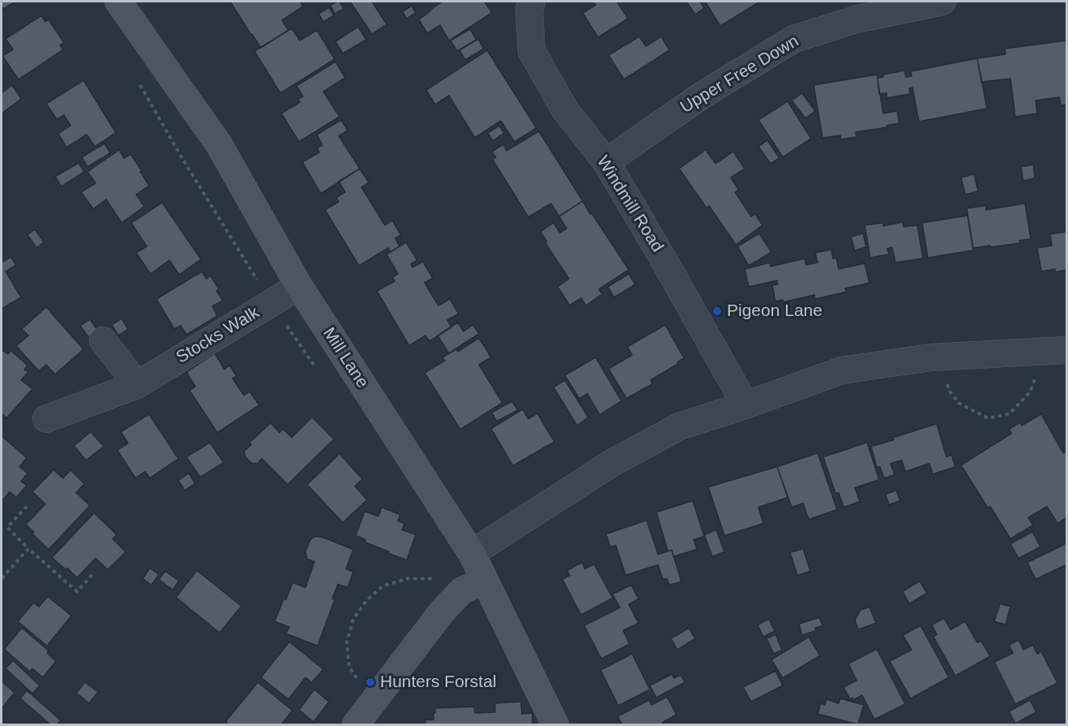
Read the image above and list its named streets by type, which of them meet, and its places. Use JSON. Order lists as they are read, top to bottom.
{
  "streets": {
    "street": [
      "Upper Free Down",
      "Windmill Road",
      "Stocks Walk",
      "Mill Lane"
    ]
  },
  "crossings": [
    ["Upper Free Down", "Windmill Road"],
    ["Stocks Walk", "Mill Lane"]
  ],
  "places": ["Pigeon Lane", "Hunters Forstal"]
}
